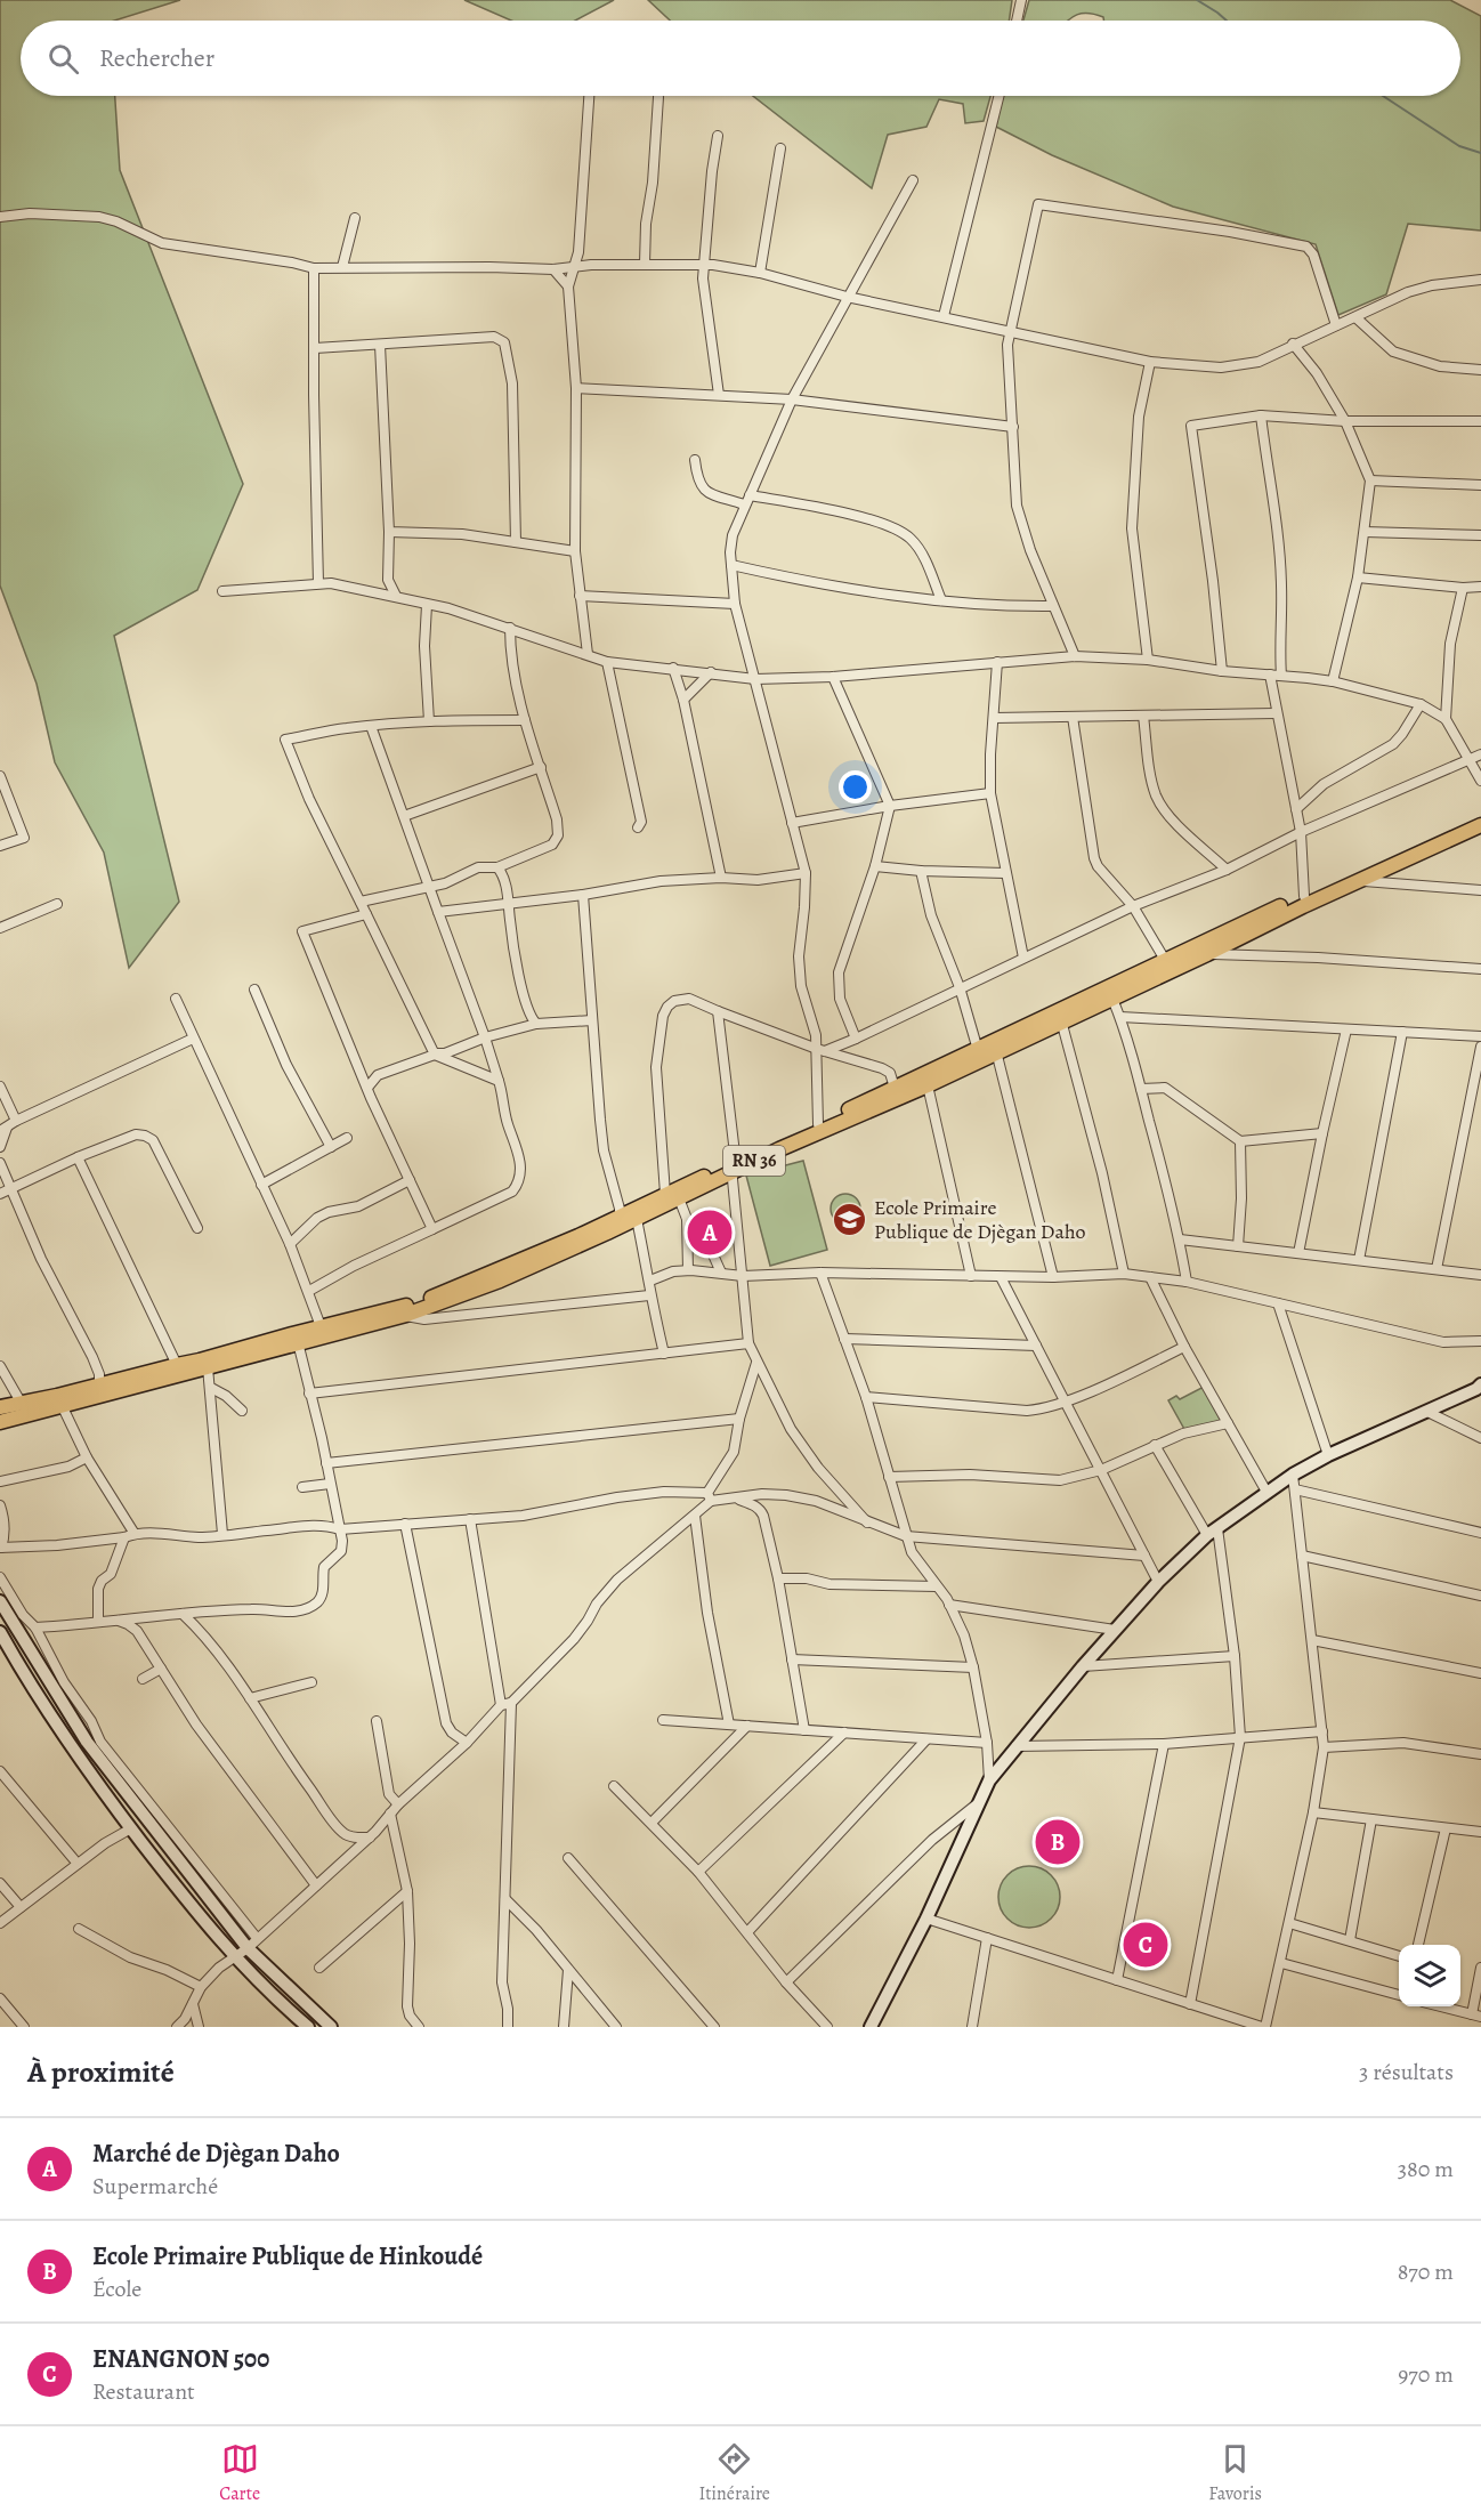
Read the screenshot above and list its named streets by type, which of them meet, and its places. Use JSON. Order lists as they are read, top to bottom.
{
  "streets": {
    "main road": ["RN 36"]
  },
  "places": {
    "school or university": ["Ecole Primaire Publique de Djègan Daho"]
  },
  "page": {
    "search": "Rechercher",
    "pins": ["A", "B", "C"],
    "heading": ["À proximité", "3 résultats"],
    "list": [
      {
        "mark": "A",
        "name": "Marché de Djègan Daho",
        "note": "Supermarché",
        "value": "380 m"
      },
      {
        "mark": "B",
        "name": "Ecole Primaire Publique de Hinkoudé",
        "note": "École",
        "value": "870 m"
      },
      {
        "mark": "C",
        "name": "ENANGNON 500",
        "note": "Restaurant",
        "value": "970 m"
      }
    ],
    "nav": ["Carte", "Itinéraire", "Favoris"]
  }
}
